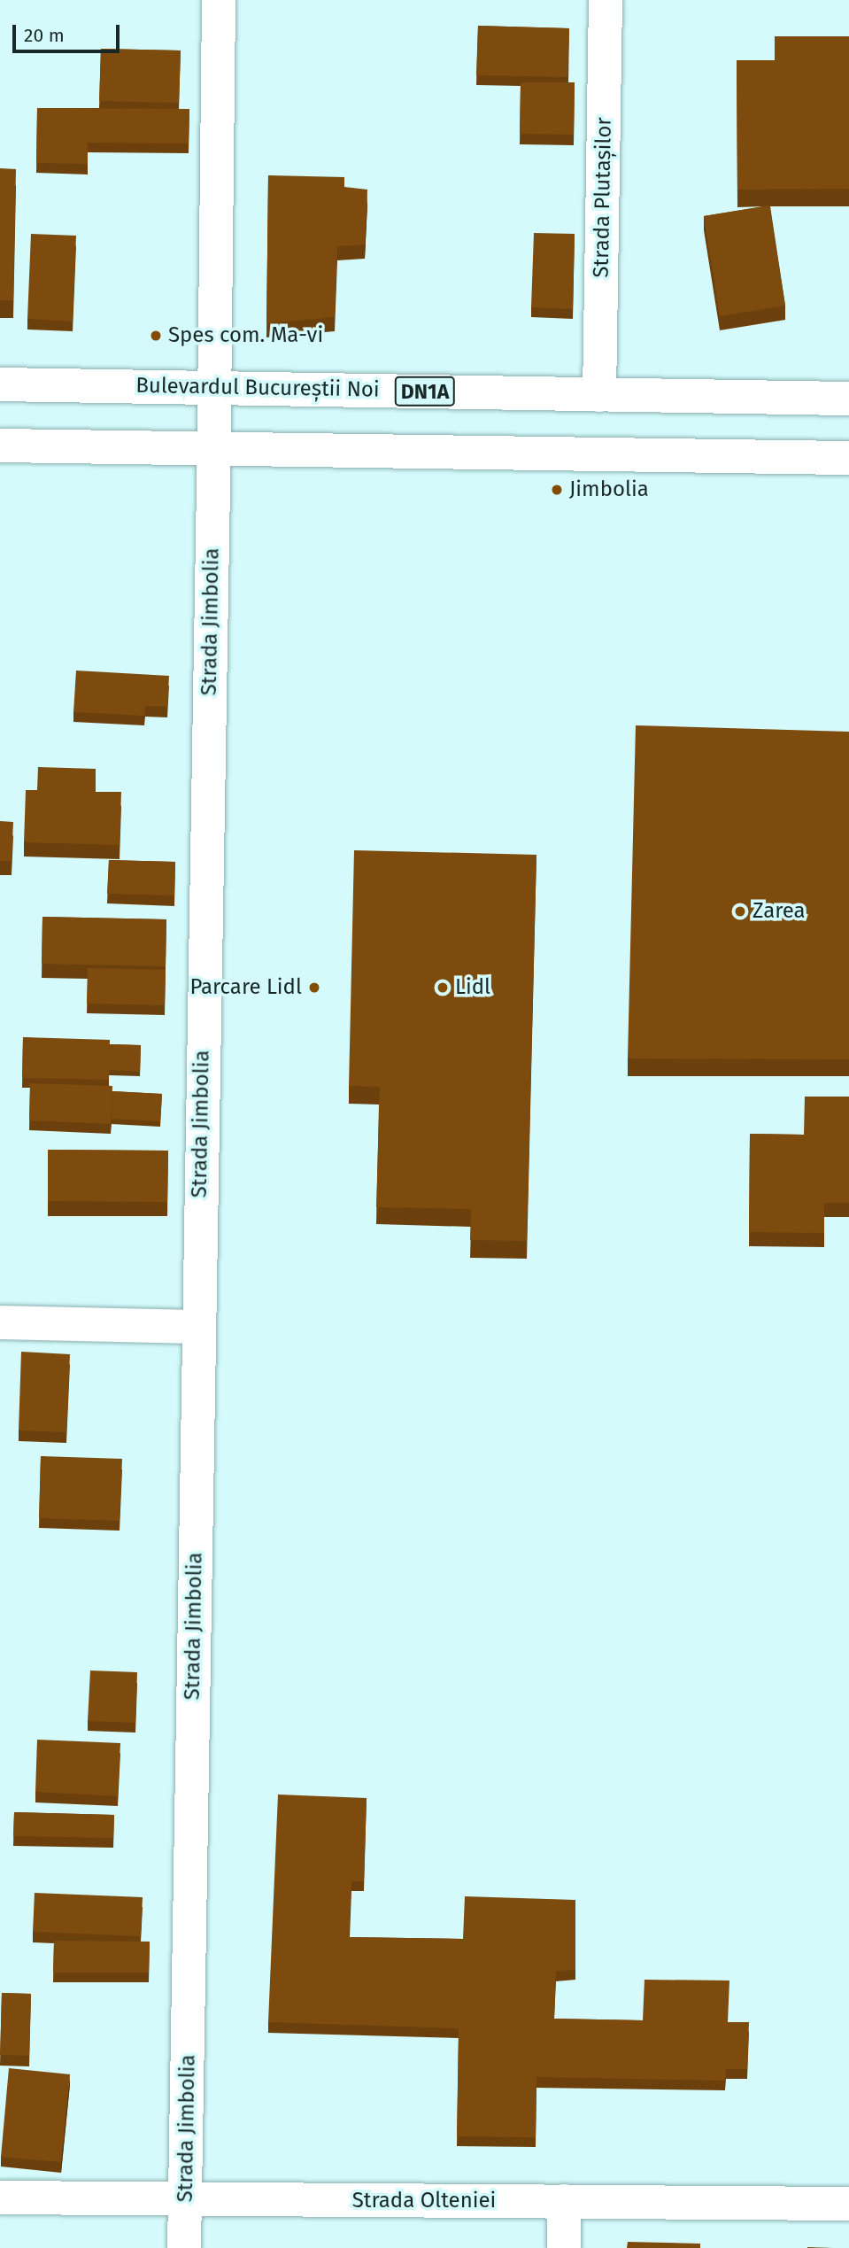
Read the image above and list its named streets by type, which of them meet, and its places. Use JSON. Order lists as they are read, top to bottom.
{
  "streets": {
    "street": [
      "Strada Plutașilor",
      "Bulevardul Bucureștii Noi",
      "DN1A",
      "Strada Jimbolia",
      "Strada Olteniei"
    ]
  },
  "crossings": [
    ["Strada Plutașilor", "Bulevardul Bucureștii Noi"],
    ["Bulevardul Bucureștii Noi", "Strada Jimbolia"],
    ["Strada Jimbolia", "Strada Olteniei"]
  ],
  "places": [
    "Spes com. Ma-vi",
    "Jimbolia",
    "Zarea",
    "Parcare Lidl",
    "Lidl"
  ],
  "scale_bar": "20 m"
}
